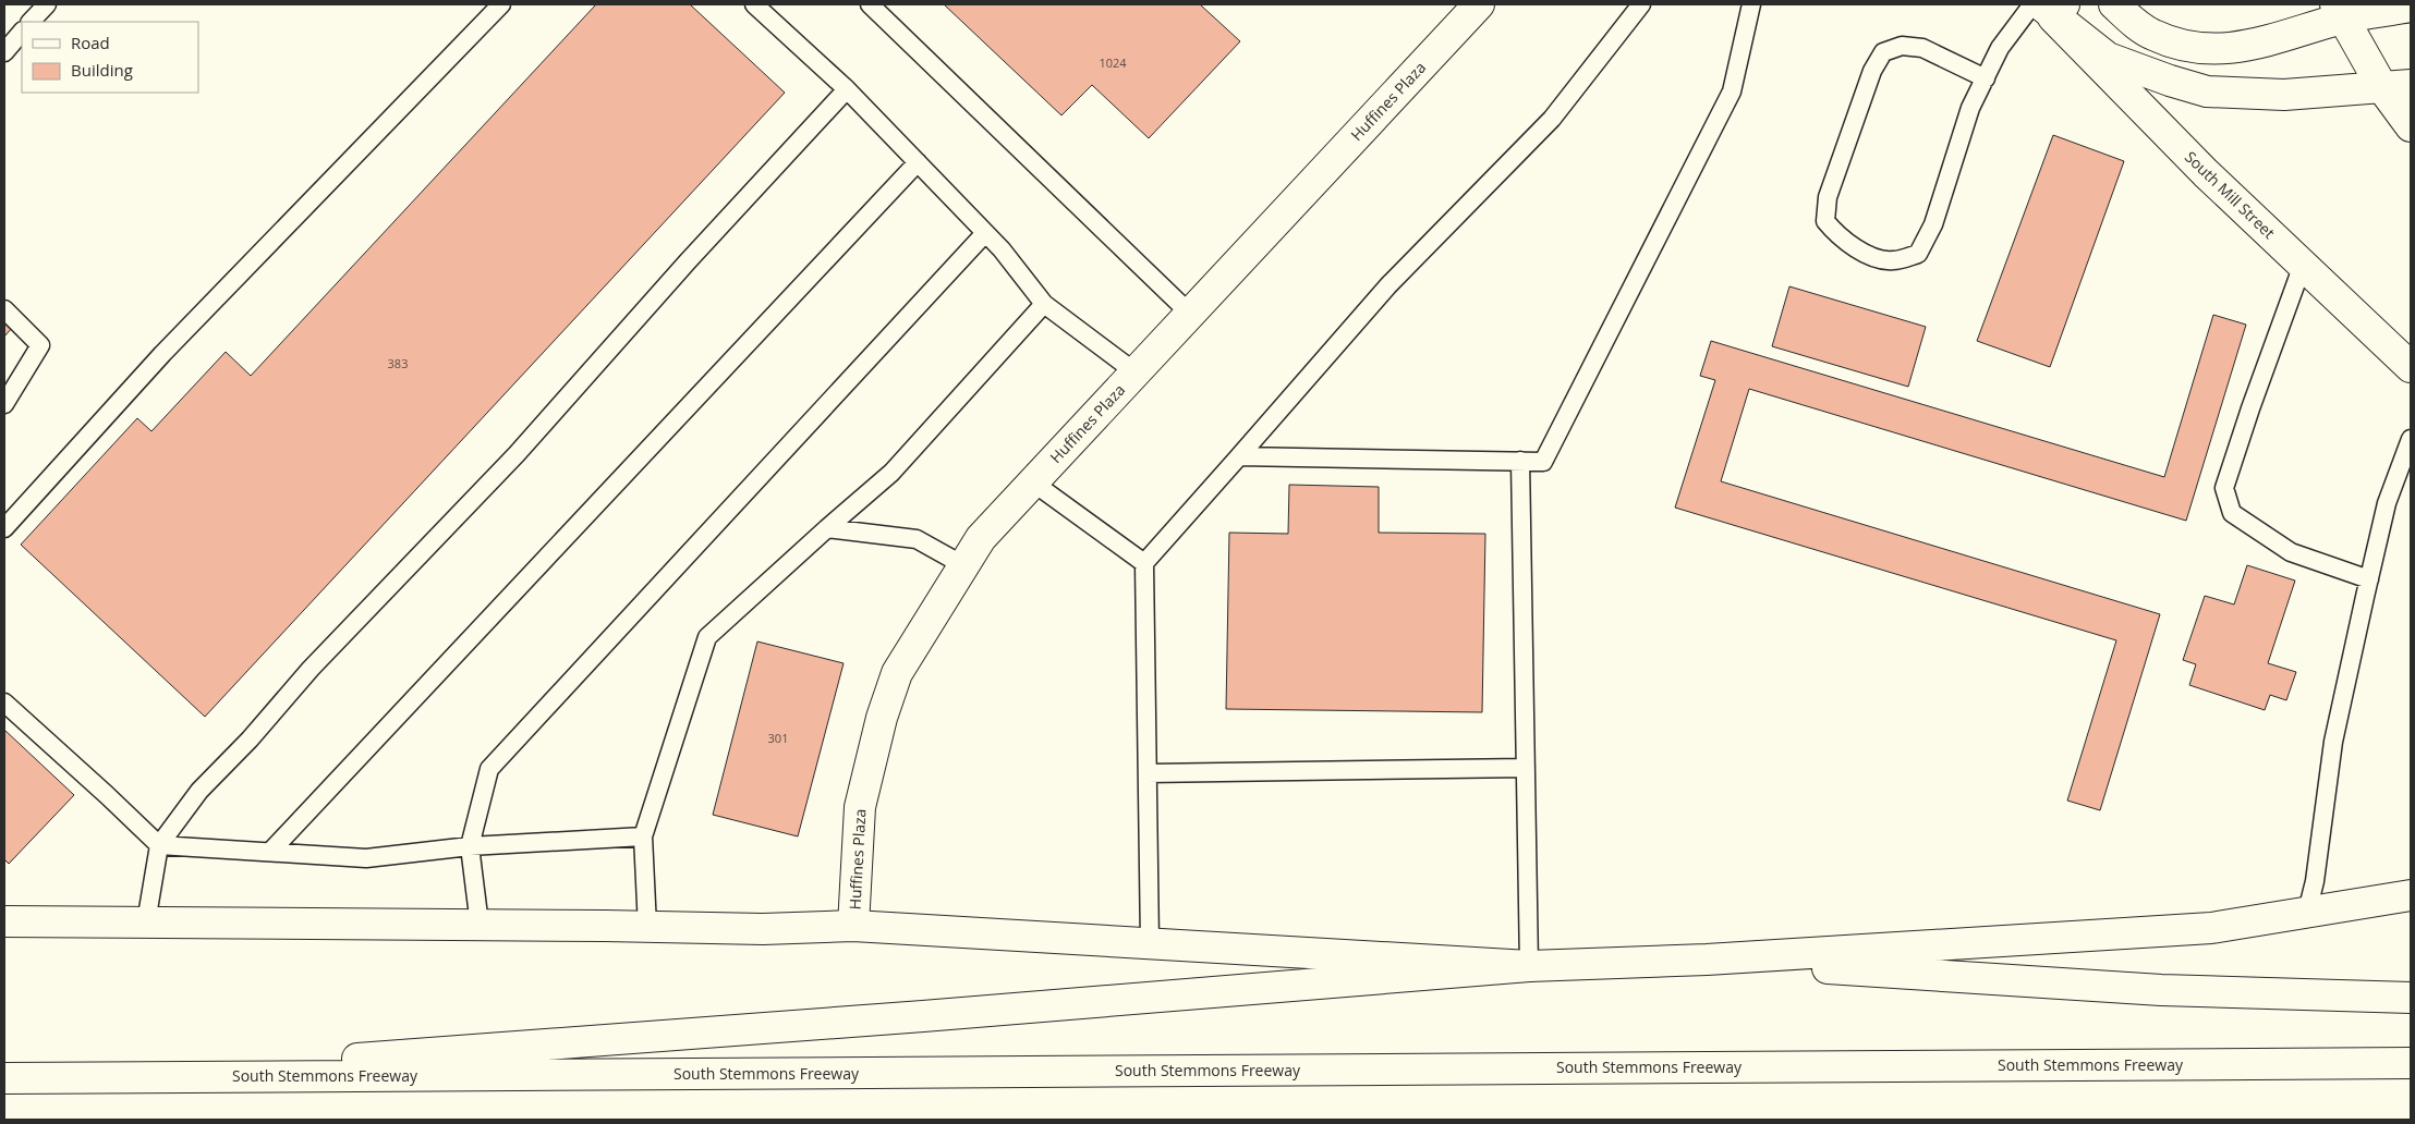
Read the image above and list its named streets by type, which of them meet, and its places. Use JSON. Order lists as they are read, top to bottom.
{
  "streets": {
    "main road": ["Huffines Plaza", "South Mill Street", "South Stemmons Freeway"]
  },
  "house_numbers": ["1024", "383", "301"],
  "legend": ["Road", "Building"]
}
